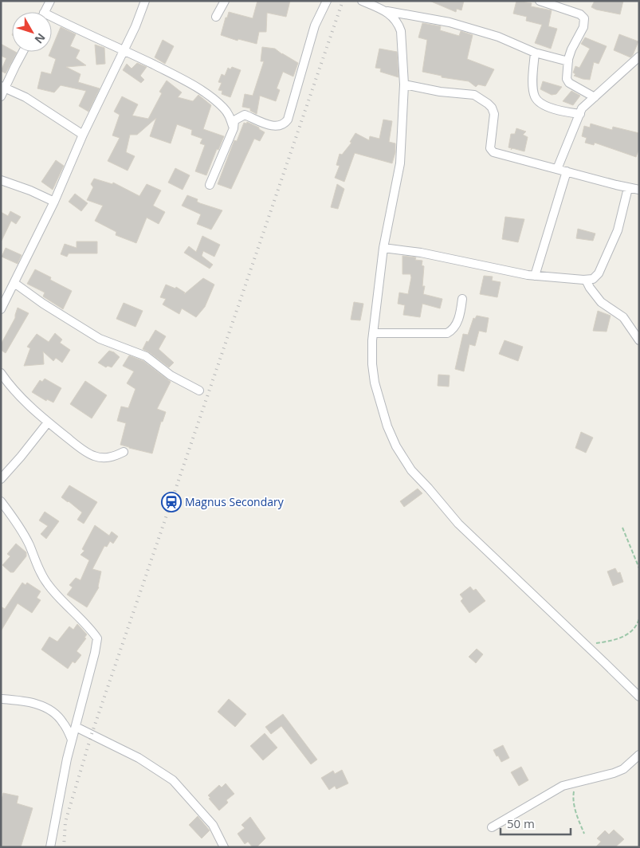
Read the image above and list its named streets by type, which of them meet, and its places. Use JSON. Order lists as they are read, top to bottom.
{
  "places": {
    "station": ["Magnus Secondary"]
  },
  "scale_bar": "50 m",
  "north": "bottom right"
}
